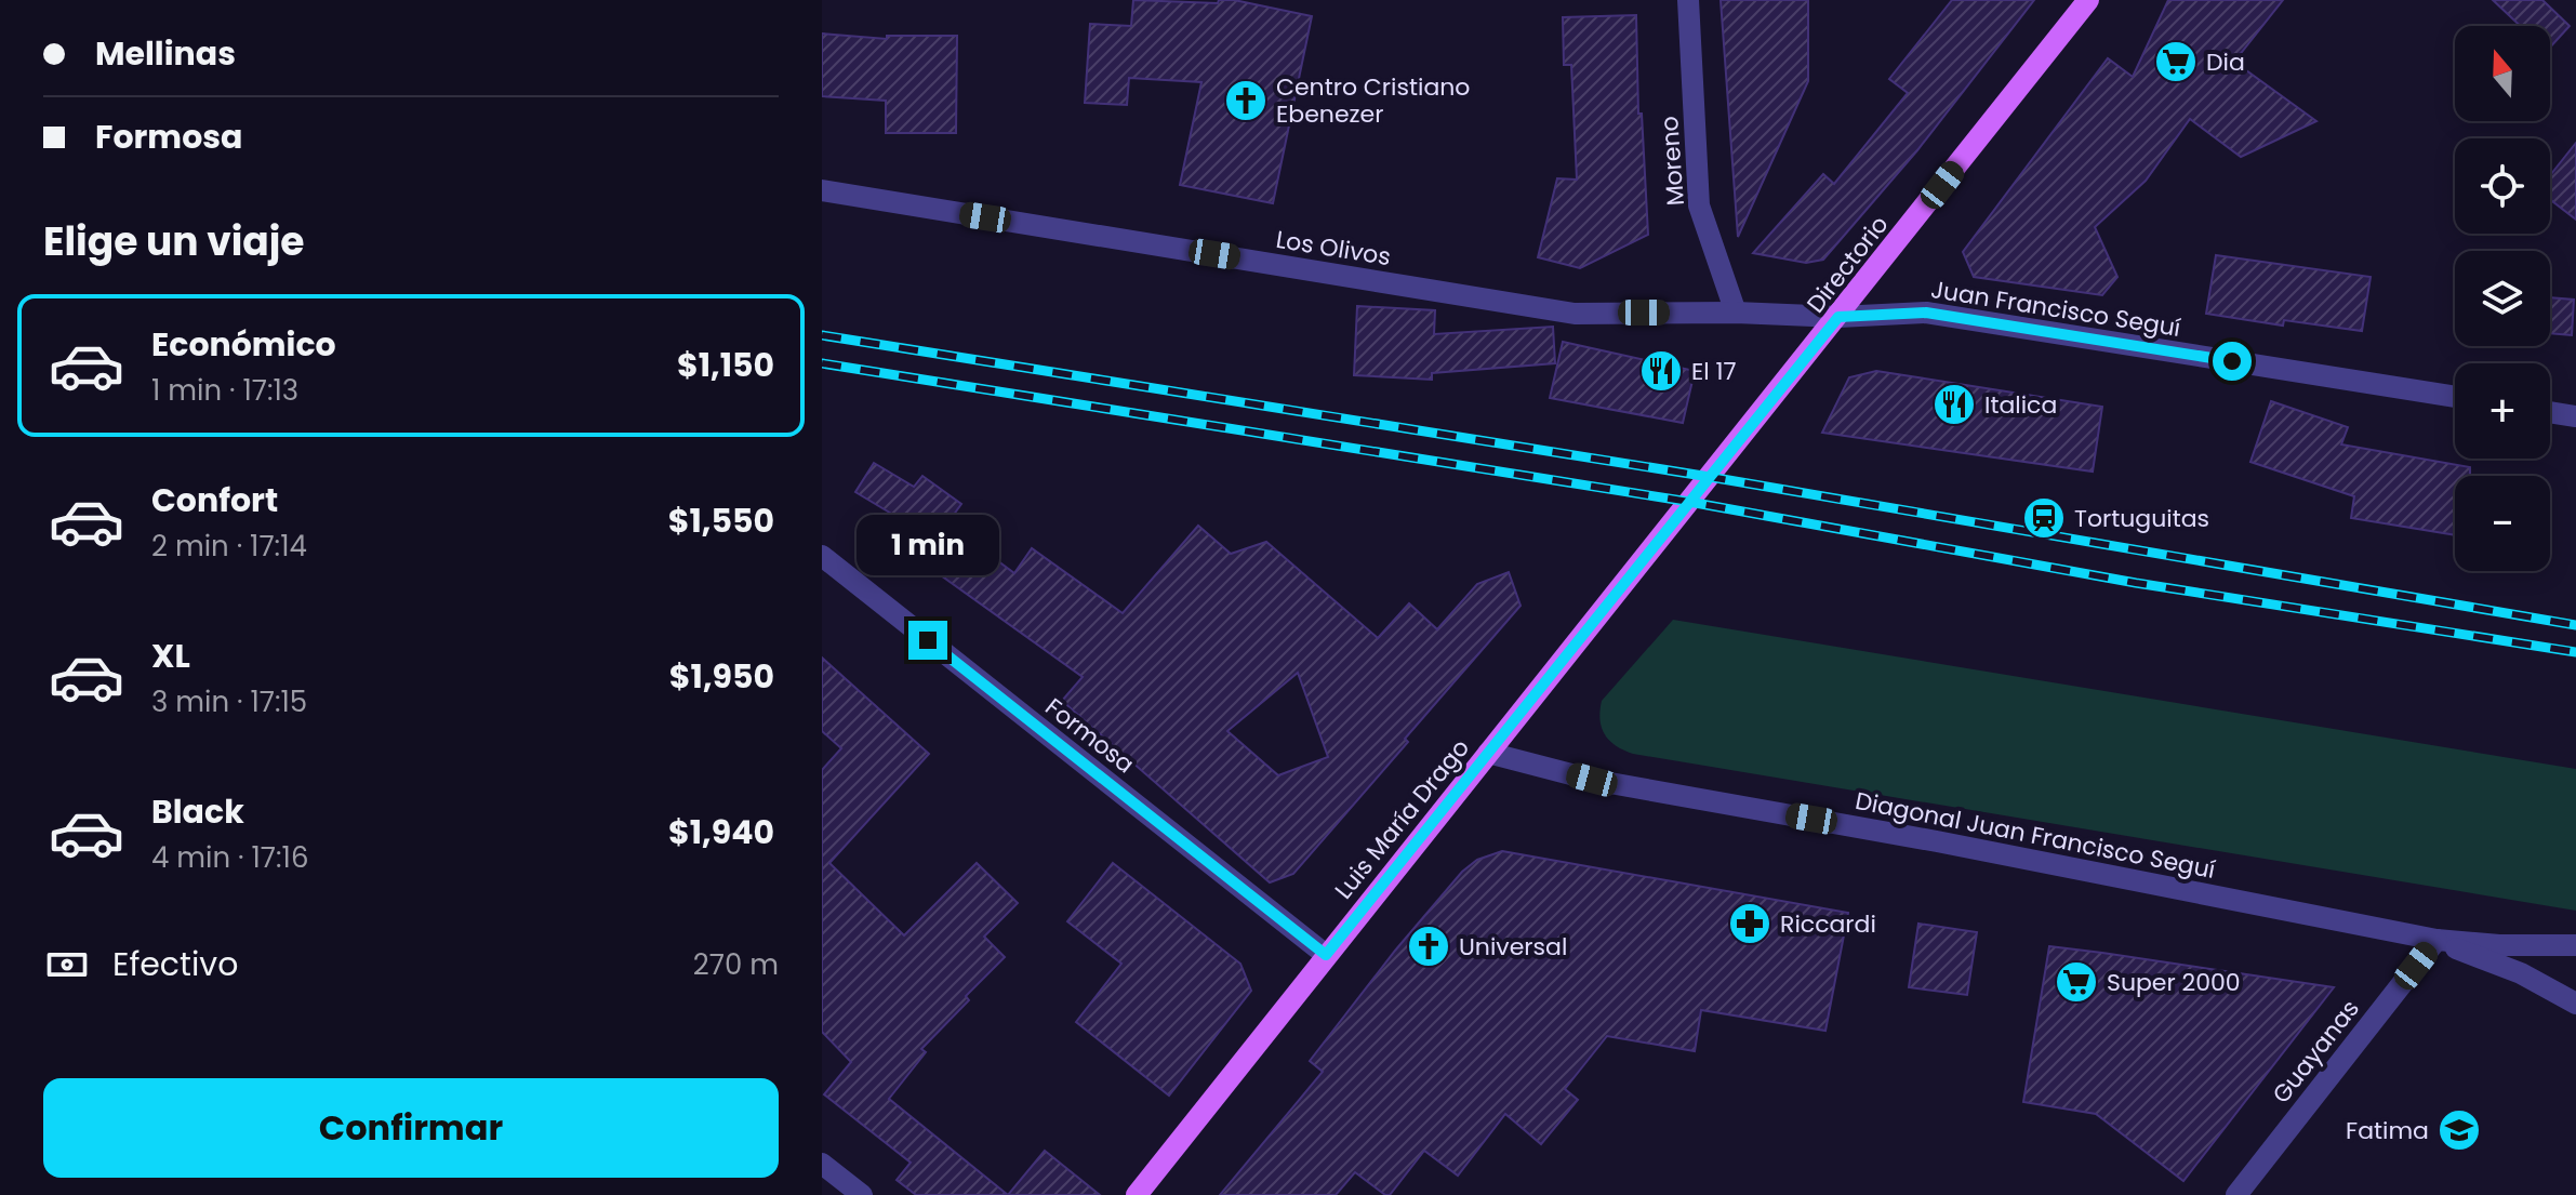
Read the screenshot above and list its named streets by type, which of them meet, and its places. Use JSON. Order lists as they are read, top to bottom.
{
  "streets": {
    "main road": ["Directorio", "Luis María Drago"],
    "street": [
      "Moreno",
      "Los Olivos",
      "Juan Francisco Seguí",
      "Formosa",
      "Diagonal Juan Francisco Seguí",
      "Guayanas"
    ]
  },
  "crossings": [
    ["Moreno", "Los Olivos"],
    ["Moreno", "Juan Francisco Seguí"],
    ["Los Olivos", "Juan Francisco Seguí"],
    ["Directorio", "Juan Francisco Seguí"],
    ["Directorio", "Luis María Drago"],
    ["Formosa", "Luis María Drago"],
    ["Luis María Drago", "Diagonal Juan Francisco Seguí"],
    ["Diagonal Juan Francisco Seguí", "Guayanas"]
  ],
  "places": {
    "supermarket": ["Dia", "Super 2000"],
    "church": ["Centro Cristiano Ebenezer", "Universal"],
    "restaurant": ["El 17", "Italica"],
    "station": ["Tortuguitas"],
    "pharmacy": ["Riccardi"],
    "school or university": ["Fatima"]
  },
  "north": "top",
  "page": {
    "banner": ["Mellinas", "Formosa"],
    "map_buttons": ["+", "−"],
    "heading": "Elige un viaje",
    "list": [
      {
        "name": "Económico",
        "note": "1 min · 17:13",
        "value": "$1,150"
      },
      {
        "name": "Confort",
        "note": "2 min · 17:14",
        "value": "$1,550"
      },
      {
        "name": "XL",
        "note": "3 min · 17:15",
        "value": "$1,950"
      },
      {
        "name": "Black",
        "note": "4 min · 17:16",
        "value": "$1,940"
      }
    ],
    "bubble": "1 min",
    "pay": ["Efectivo", "270 m"],
    "buttons": "Confirmar"
  }
}
